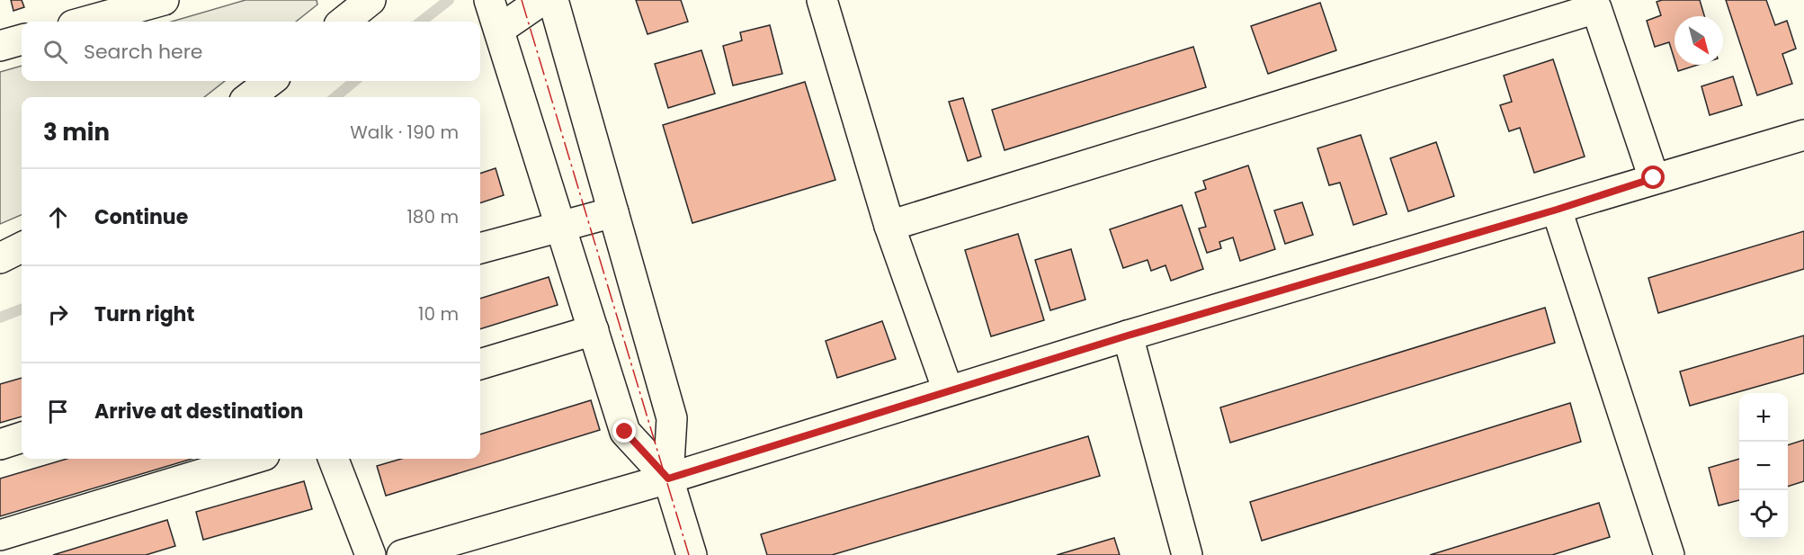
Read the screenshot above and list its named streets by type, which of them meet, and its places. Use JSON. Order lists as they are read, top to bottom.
{
  "north": "bottom right",
  "page": {
    "search": "Search here",
    "heading": ["3 min", "Walk · 190 m"],
    "list": [
      ["Continue", "180 m"],
      ["Turn right", "10 m"],
      "Arrive at destination"
    ],
    "map_buttons": ["+", "−"]
  }
}
